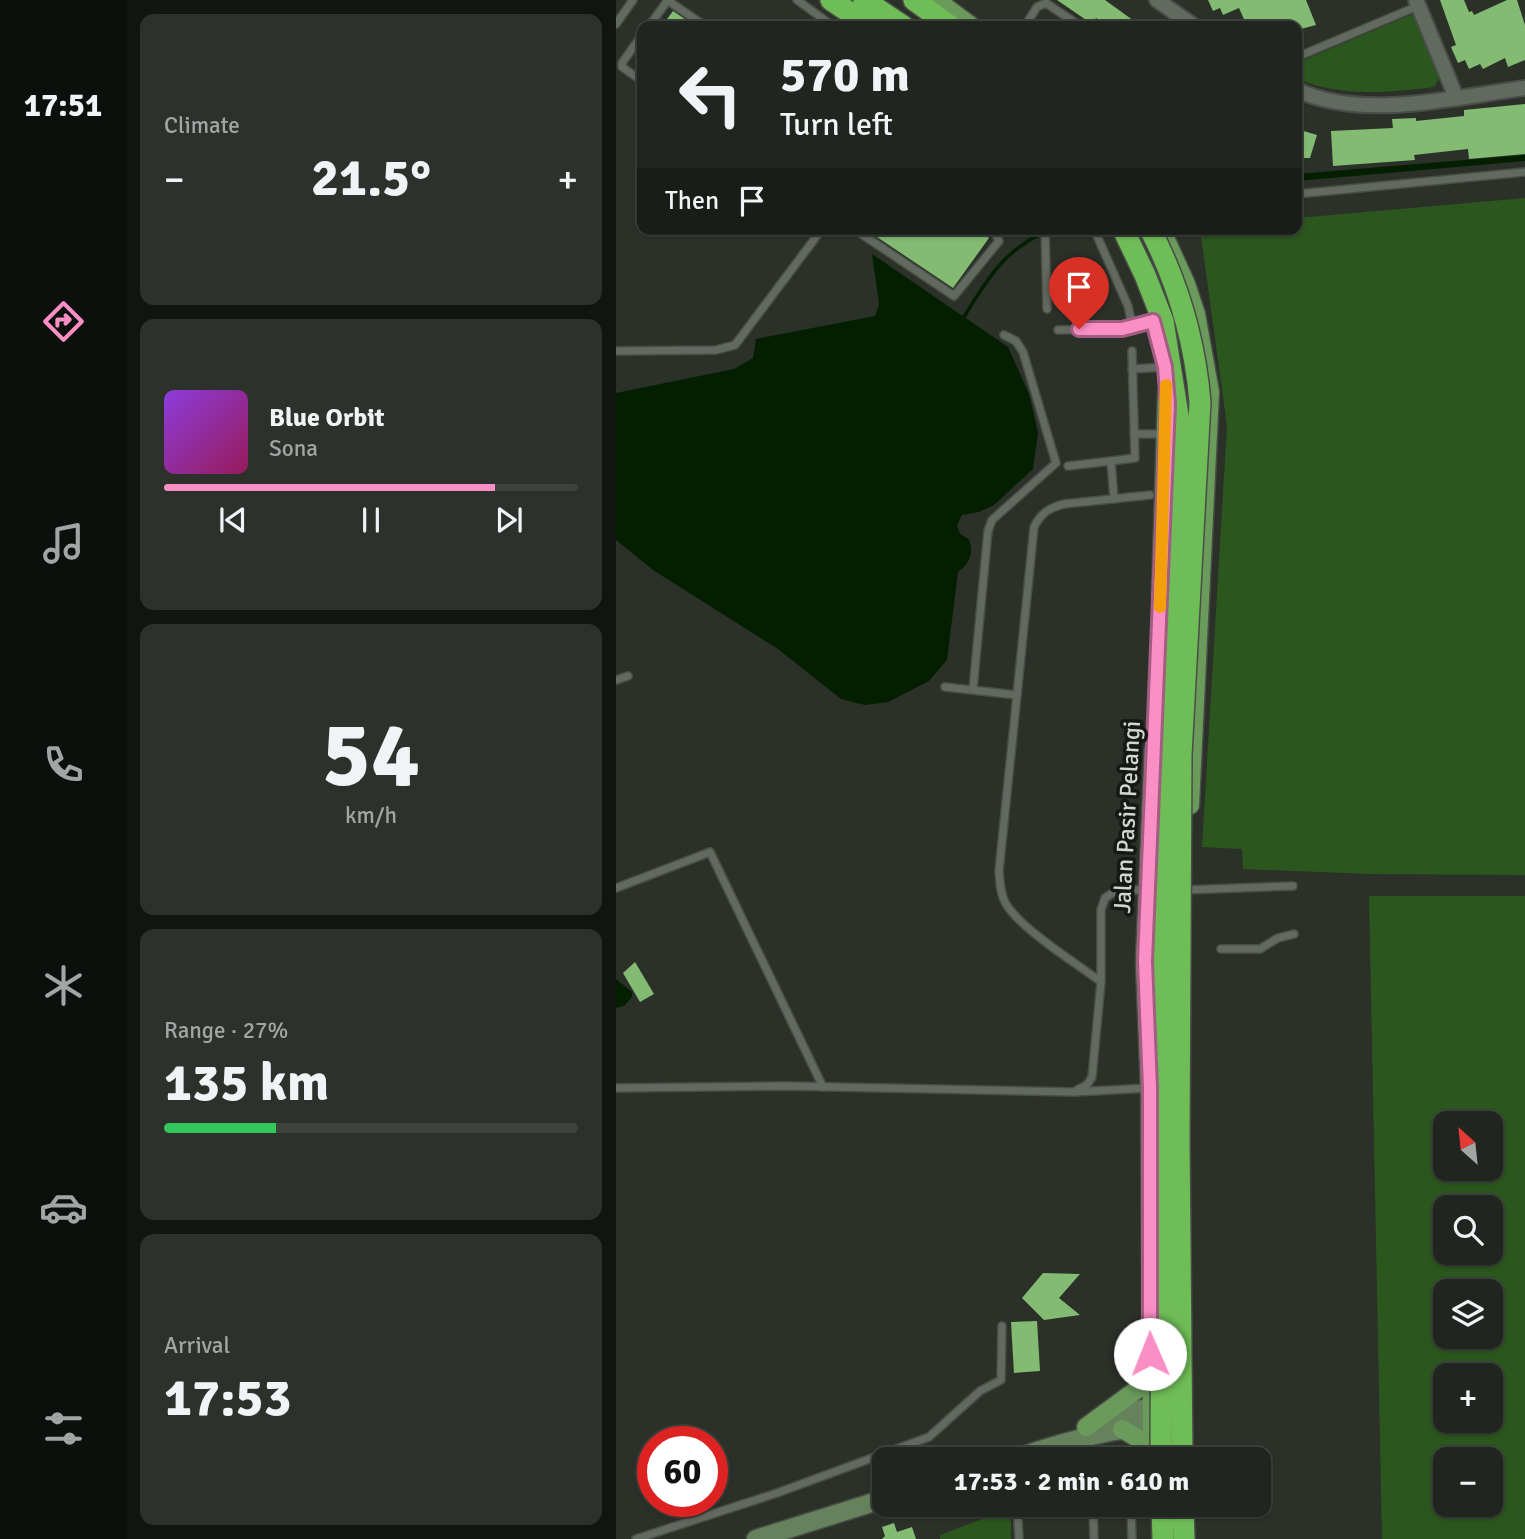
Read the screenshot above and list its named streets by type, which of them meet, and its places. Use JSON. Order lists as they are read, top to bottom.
{
  "streets": {
    "main road": ["Jalan Pasir Pelangi"]
  },
  "north": "top left",
  "page": {
    "tabs": "17:51",
    "tile": [
      "Climate",
      ["54", "km/h"],
      ["Range · 27%", "135 km"],
      ["Arrival", "17:53"]
    ],
    "turn": ["570 m", "Turn left"],
    "heat": ["−", "21.5°", "+"],
    "then": "Then",
    "song": ["Blue Orbit", "Sona"],
    "map_buttons": ["+", "−"],
    "limit": "60",
    "trip": "17:53 · 2 min · 610 m"
  }
}
